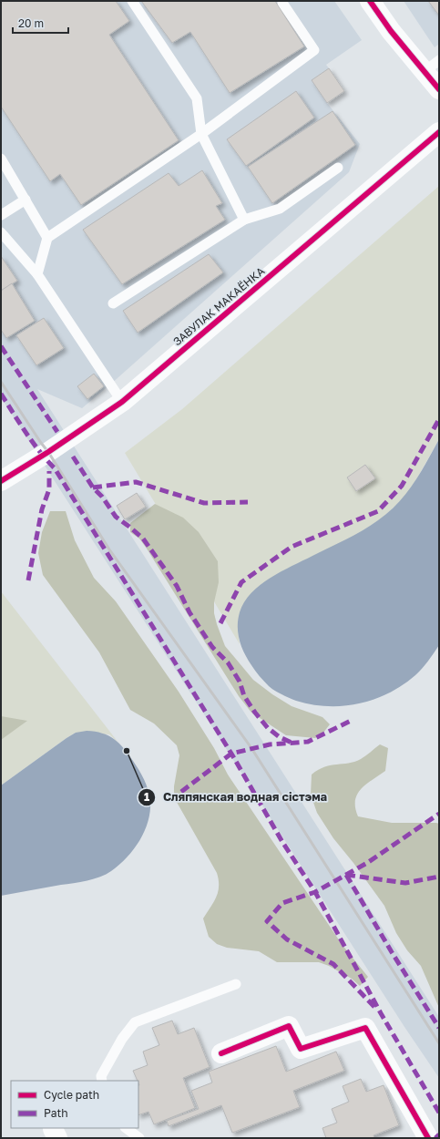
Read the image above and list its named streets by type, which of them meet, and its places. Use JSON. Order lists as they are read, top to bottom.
{
  "streets": {
    "street": ["ЗАВУЛАК МАКАЁНКА"]
  },
  "places": ["Сляпянская водная сістэма"],
  "legend": ["Cycle path", "Path"],
  "scale_bar": "20 m"
}
